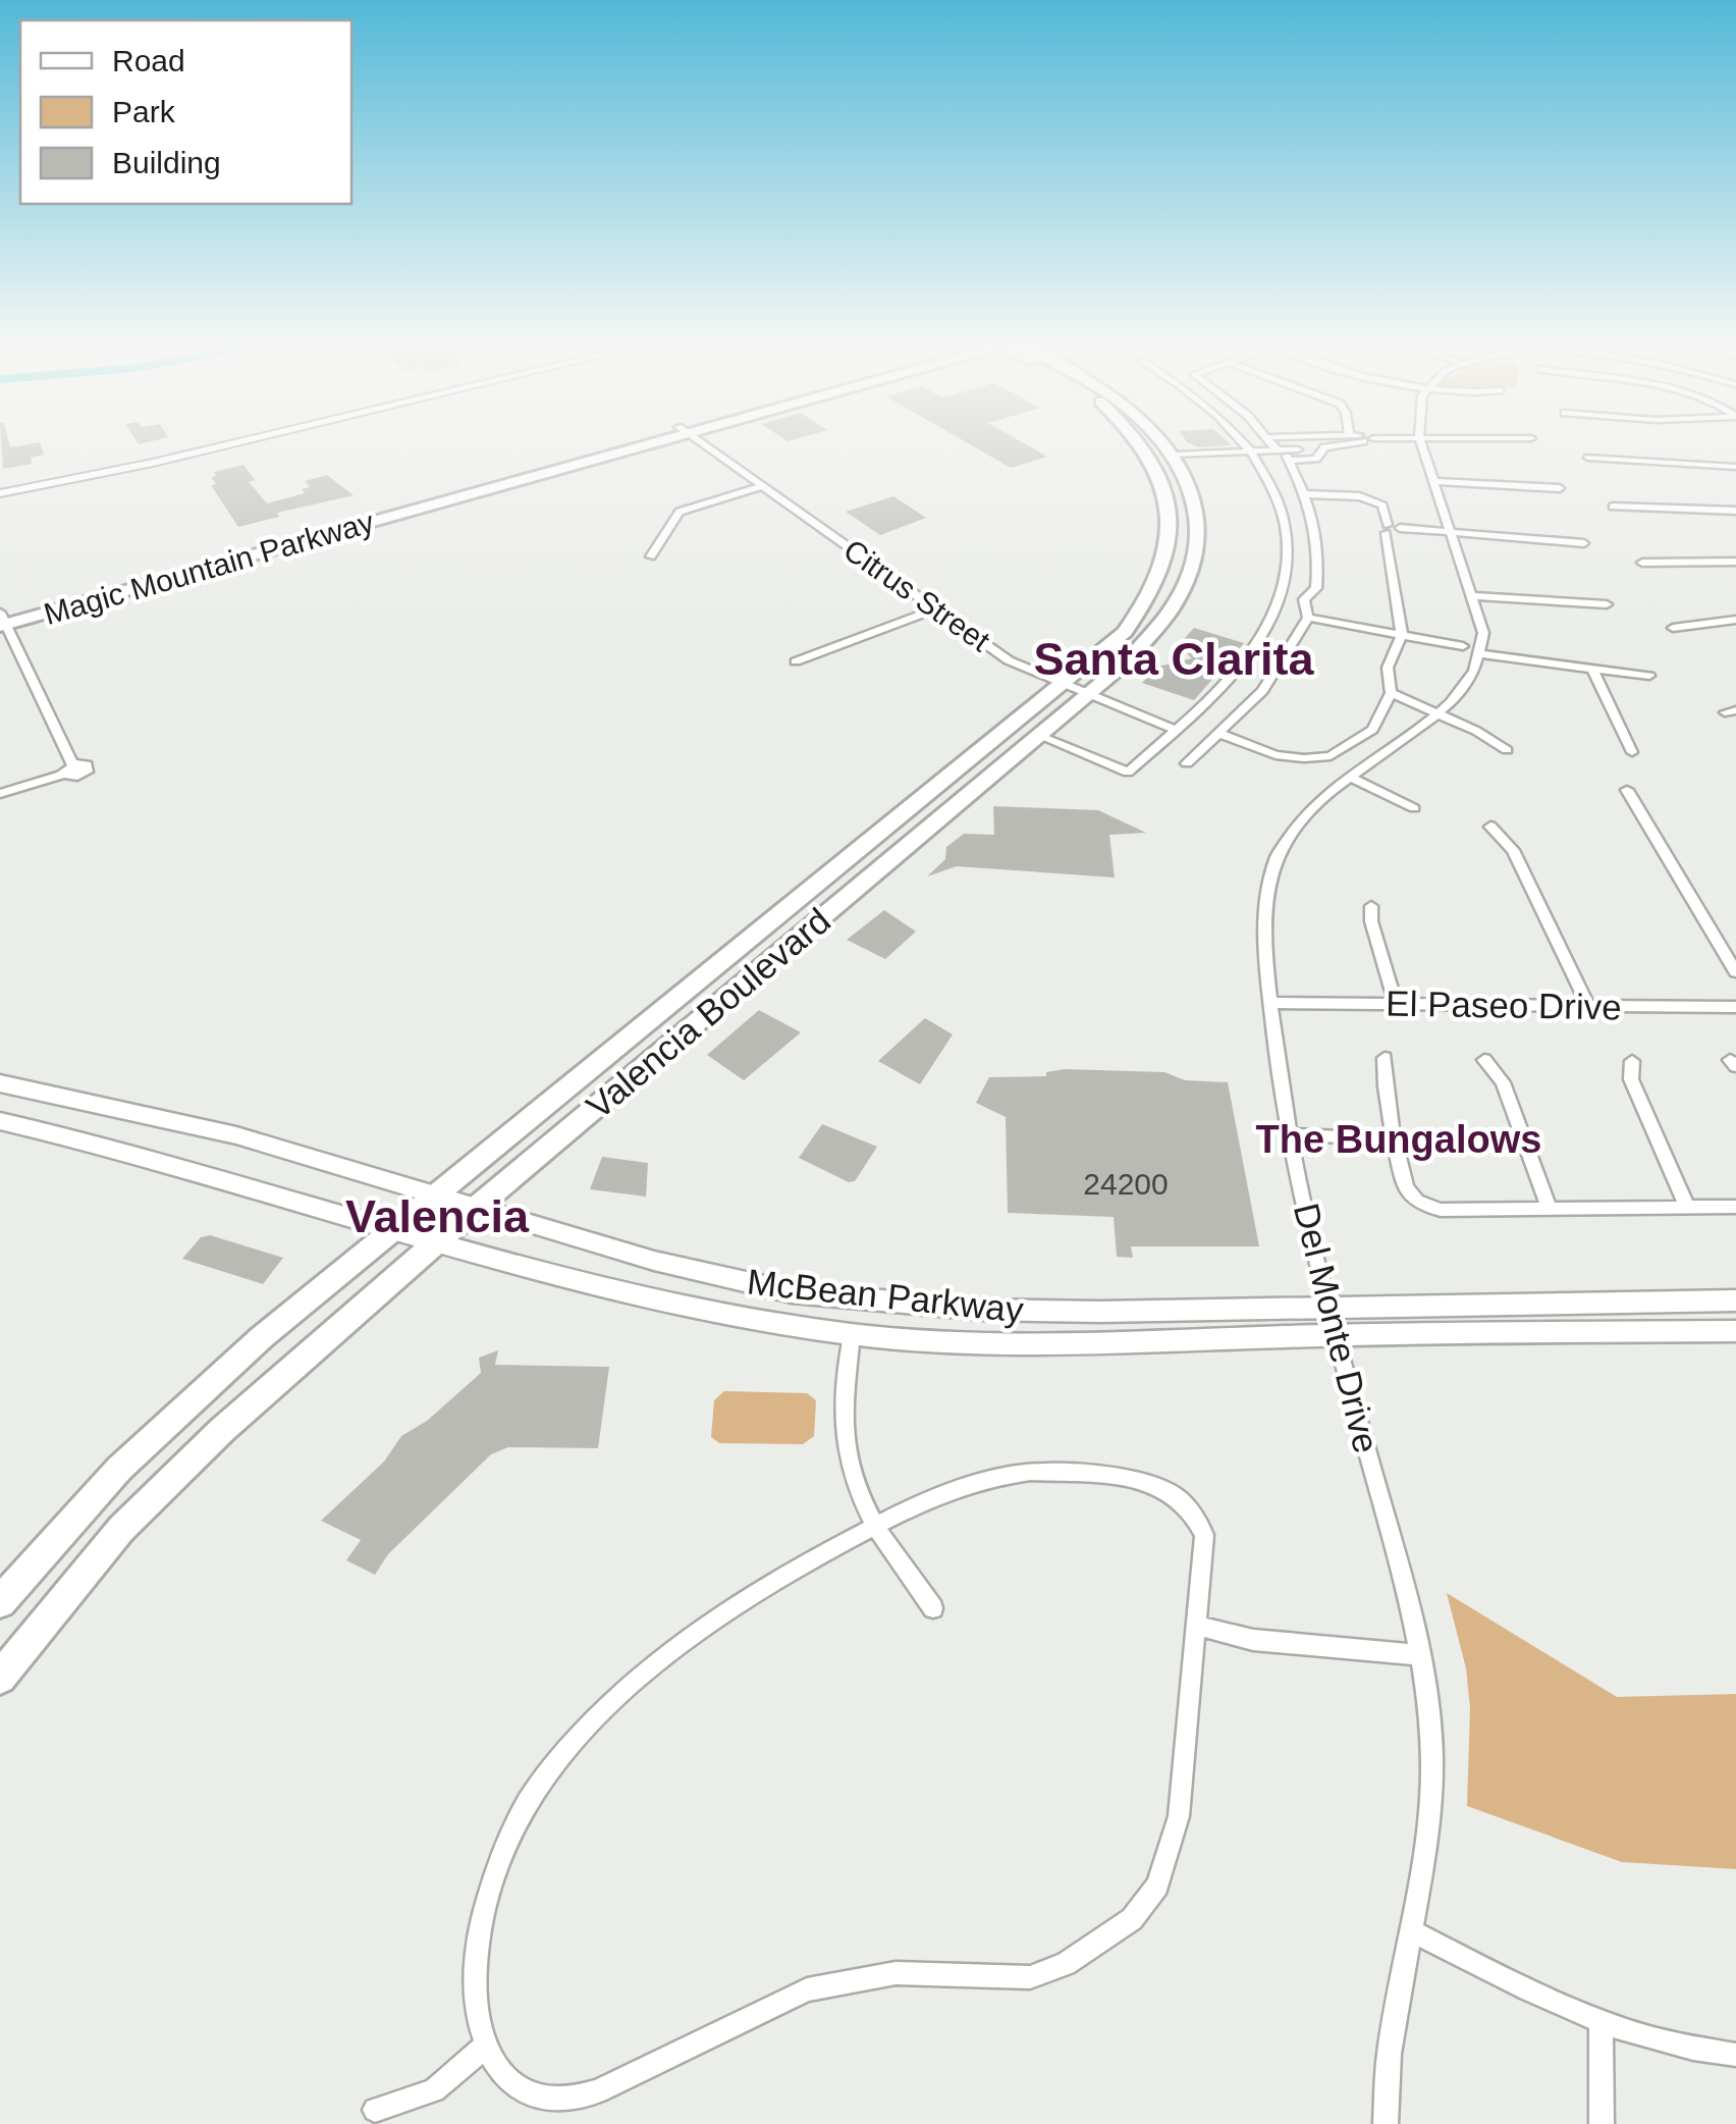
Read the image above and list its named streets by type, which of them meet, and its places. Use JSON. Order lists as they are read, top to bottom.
{
  "streets": {
    "main road": ["Magic Mountain Parkway", "Valencia Boulevard", "McBean Parkway"],
    "street": ["Citrus Street", "El Paseo Drive", "Del Monte Drive"]
  },
  "crossings": [
    ["Citrus Street", "Valencia Boulevard"],
    ["El Paseo Drive", "Del Monte Drive"],
    ["Valencia Boulevard", "McBean Parkway"],
    ["McBean Parkway", "Del Monte Drive"]
  ],
  "districts": ["Santa Clarita", "The Bungalows", "Valencia"],
  "house_numbers": ["24200"],
  "legend": ["Road", "Park", "Building"]
}
